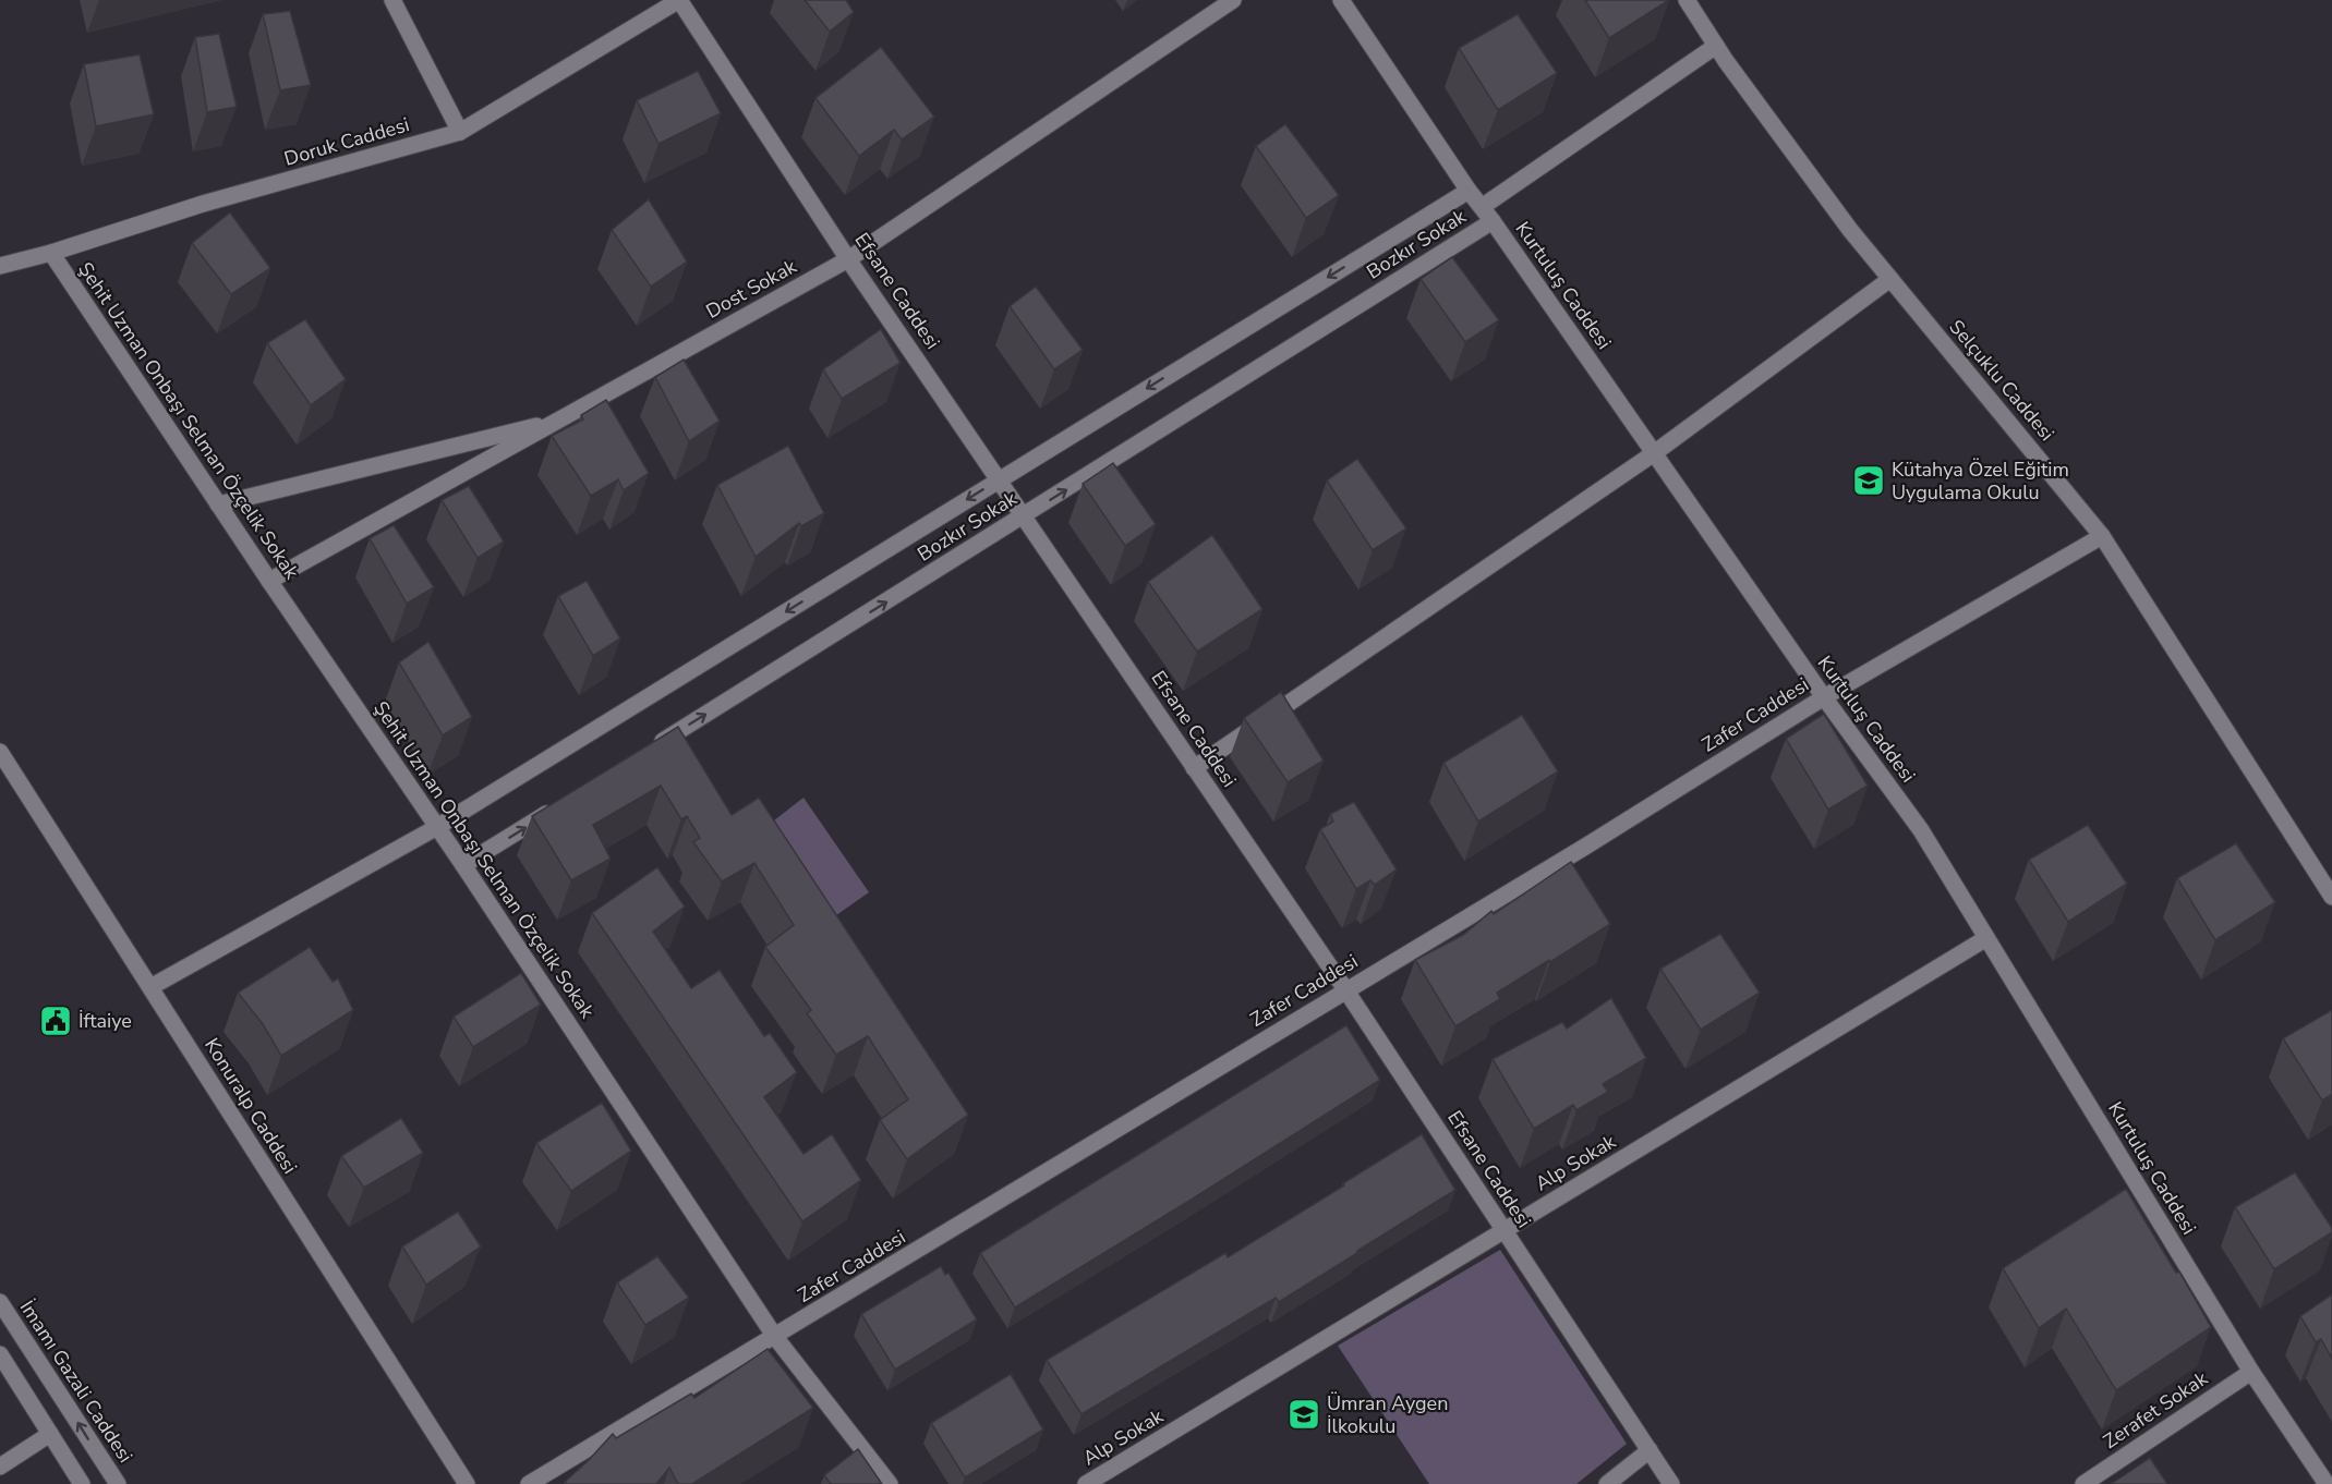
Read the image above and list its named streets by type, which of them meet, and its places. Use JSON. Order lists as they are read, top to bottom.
{
  "streets": {
    "street": [
      "Doruk Caddesi",
      "Bozkır Sokak",
      "Kurtuluş Caddesi",
      "Dost Sokak",
      "Efsane Caddesi",
      "Selçuklu Caddesi",
      "Şehit Uzman Onbaşı Selman Özçelik Sokak",
      "Zafer Caddesi",
      "Konuralp Caddesi",
      "Alp Sokak",
      "İmamı Gazali Caddesi",
      "Zerafet Sokak"
    ]
  },
  "crossings": [
    ["Doruk Caddesi", "Efsane Caddesi"],
    ["Doruk Caddesi", "Şehit Uzman Onbaşı Selman Özçelik Sokak"],
    ["Bozkır Sokak", "Kurtuluş Caddesi"],
    ["Bozkır Sokak", "Efsane Caddesi"],
    ["Bozkır Sokak", "Şehit Uzman Onbaşı Selman Özçelik Sokak"],
    ["Bozkır Sokak", "Konuralp Caddesi"],
    ["Kurtuluş Caddesi", "Zafer Caddesi"],
    ["Kurtuluş Caddesi", "Alp Sokak"],
    ["Kurtuluş Caddesi", "Zerafet Sokak"],
    ["Dost Sokak", "Efsane Caddesi"],
    ["Dost Sokak", "Şehit Uzman Onbaşı Selman Özçelik Sokak"],
    ["Efsane Caddesi", "Zafer Caddesi"],
    ["Efsane Caddesi", "Alp Sokak"],
    ["Selçuklu Caddesi", "Zafer Caddesi"],
    ["Şehit Uzman Onbaşı Selman Özçelik Sokak", "Zafer Caddesi"]
  ],
  "places": {
    "school or university": ["Kütahya Özel Eğitim Uygulama Okulu", "Ümran Aygen İlkokulu"],
    "public building": ["İftaiye"]
  }
}
